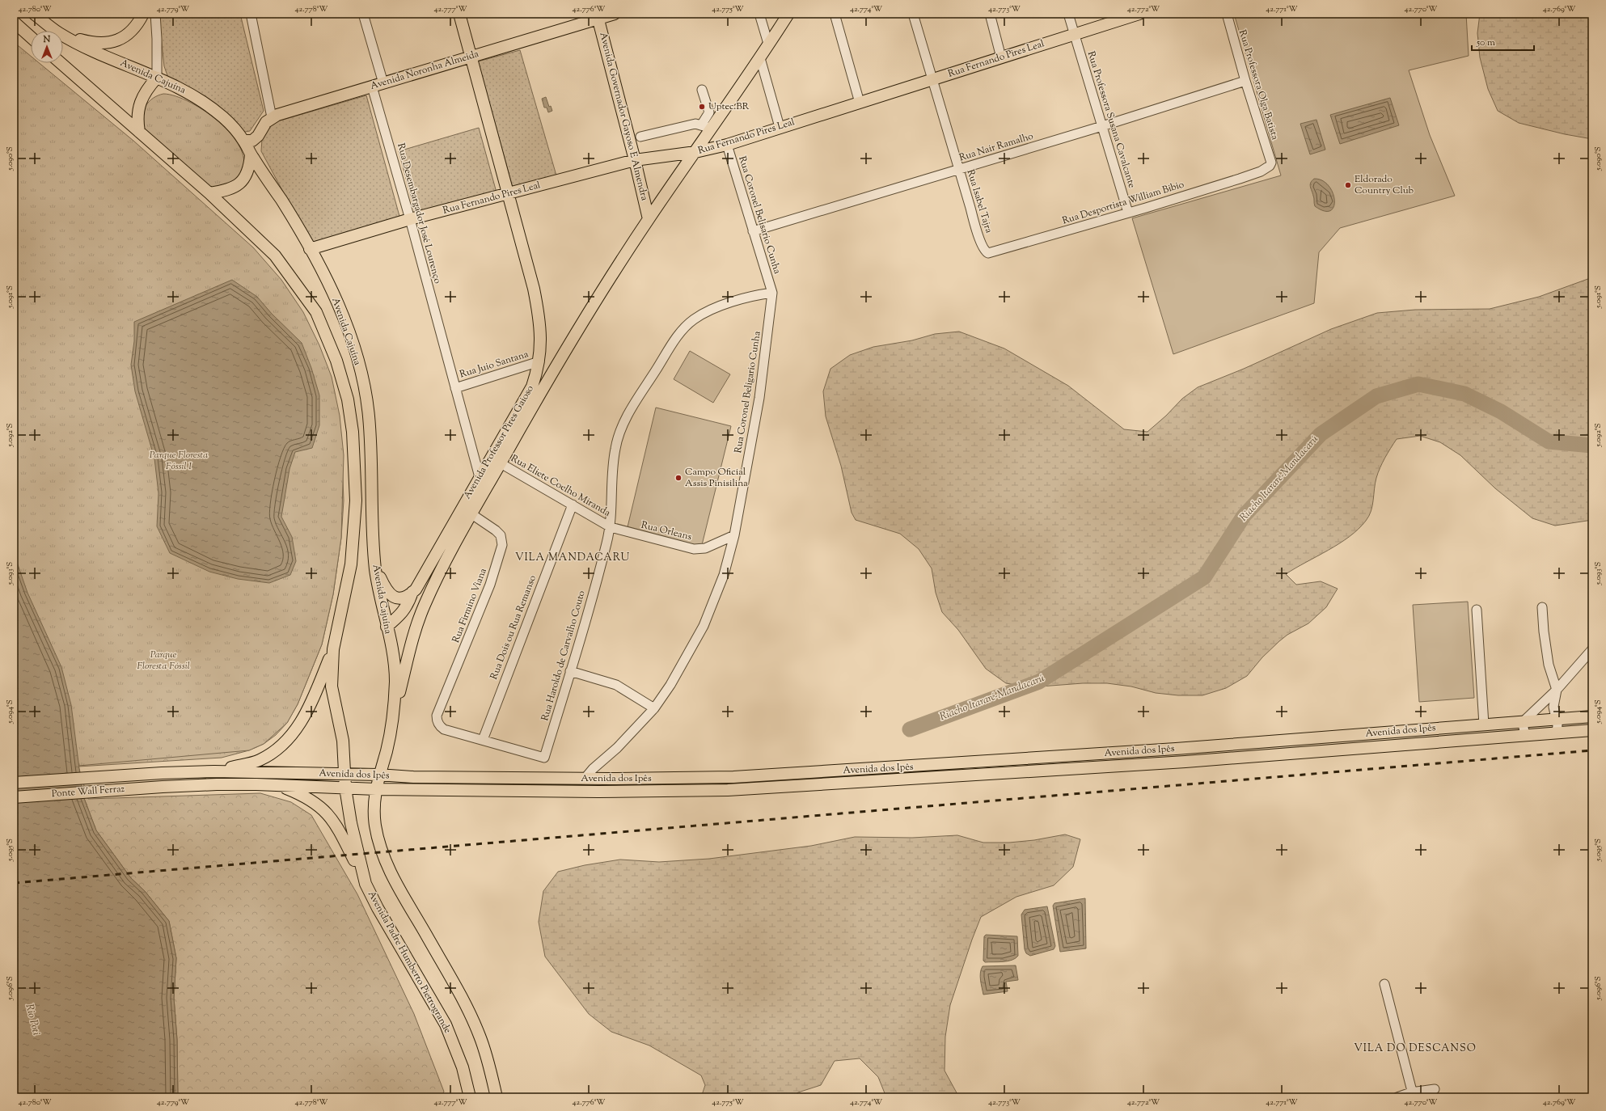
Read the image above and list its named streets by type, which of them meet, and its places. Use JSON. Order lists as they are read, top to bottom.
{
  "streets": {
    "main road": [
      "Rua Fernando Pires Leal",
      "Avenida Noronha Almeida",
      "Avenida Cajuína",
      "Avenida Governador Gayoso E Almendra",
      "Avenida Professor Pires Gaioso",
      "Avenida dos Ipês",
      "Ponte Wall Ferraz",
      "Avenida Padre Humberto Pietrogrande"
    ],
    "street": [
      "Rua Professora Olga Batista",
      "Rua Professora Susana Cavalcante",
      "Rua Nair Ramalho",
      "Rua Isabel Tajra",
      "Rua Desportista William Bibio",
      "Rua Desembargador José Lourenço",
      "Rua Coronel Belisario Cunha",
      "Rua Juio Santana",
      "Rua Coronel Beligario Cunha",
      "Rua Eliete Coelho Miranda",
      "Rua Orleans",
      "Rua Firmino Viana",
      "Rua Dois ou Rua Remanso",
      "Rua Haroldo de Carvalho Couto"
    ]
  },
  "crossings": [
    ["Rua Fernando Pires Leal", "Avenida Cajuína"],
    ["Rua Fernando Pires Leal", "Avenida Governador Gayoso E Almendra"],
    ["Rua Fernando Pires Leal", "Rua Professora Susana Cavalcante"],
    ["Rua Fernando Pires Leal", "Rua Isabel Tajra"],
    ["Rua Fernando Pires Leal", "Rua Desembargador José Lourenço"],
    ["Rua Fernando Pires Leal", "Rua Coronel Belisario Cunha"],
    ["Rua Fernando Pires Leal", "Avenida Professor Pires Gaioso"],
    ["Avenida Noronha Almeida", "Avenida Governador Gayoso E Almendra"],
    ["Avenida Noronha Almeida", "Rua Desembargador José Lourenço"],
    ["Avenida Noronha Almeida", "Avenida Professor Pires Gaioso"],
    ["Avenida Cajuína", "Avenida dos Ipês"],
    ["Avenida Cajuína", "Avenida Padre Humberto Pietrogrande"],
    ["Rua Professora Olga Batista", "Rua Nair Ramalho"],
    ["Rua Professora Olga Batista", "Rua Desportista William Bibio"],
    ["Rua Professora Susana Cavalcante", "Rua Nair Ramalho"],
    ["Rua Professora Susana Cavalcante", "Rua Desportista William Bibio"],
    ["Rua Nair Ramalho", "Rua Isabel Tajra"],
    ["Rua Nair Ramalho", "Rua Coronel Belisario Cunha"],
    ["Rua Isabel Tajra", "Rua Desportista William Bibio"],
    ["Rua Desembargador José Lourenço", "Rua Juio Santana"],
    ["Rua Desembargador José Lourenço", "Avenida Professor Pires Gaioso"],
    ["Rua Coronel Belisario Cunha", "Rua Coronel Beligario Cunha"],
    ["Rua Coronel Belisario Cunha", "Rua Haroldo de Carvalho Couto"],
    ["Rua Juio Santana", "Avenida Professor Pires Gaioso"],
    ["Rua Coronel Beligario Cunha", "Rua Orleans"],
    ["Rua Coronel Beligario Cunha", "Rua Haroldo de Carvalho Couto"],
    ["Rua Coronel Beligario Cunha", "Avenida dos Ipês"],
    ["Avenida Professor Pires Gaioso", "Rua Firmino Viana"],
    ["Rua Eliete Coelho Miranda", "Rua Orleans"],
    ["Rua Eliete Coelho Miranda", "Rua Dois ou Rua Remanso"],
    ["Rua Eliete Coelho Miranda", "Rua Haroldo de Carvalho Couto"],
    ["Rua Orleans", "Rua Haroldo de Carvalho Couto"],
    ["Rua Firmino Viana", "Rua Dois ou Rua Remanso"],
    ["Rua Firmino Viana", "Rua Haroldo de Carvalho Couto"],
    ["Rua Dois ou Rua Remanso", "Rua Haroldo de Carvalho Couto"],
    ["Avenida dos Ipês", "Ponte Wall Ferraz"],
    ["Avenida dos Ipês", "Avenida Padre Humberto Pietrogrande"]
  ],
  "districts": ["VILA MANDACARU", "VILA DO DESCANSO"],
  "water": ["Riacho Itararé-Mandacarú", "Rio Poti"],
  "parks": ["Parque Floresta Fóssil I", "Parque Floresta Fóssil"],
  "places": ["Uptec.BR", "Eldorado Country Club", "Campo Oficial Assis Pinisilina"],
  "scale_bar": "50 m",
  "north": "top",
  "coordinates": [
    "42.780°W",
    "42.779°W",
    "42.778°W",
    "42.777°W",
    "42.776°W",
    "42.775°W",
    "42.774°W",
    "42.773°W",
    "42.772°W",
    "42.771°W",
    "42.770°W",
    "42.769°W",
    "5.090°S",
    "5.091°S",
    "5.092°S",
    "5.093°S",
    "5.094°S",
    "5.095°S",
    "5.096°S"
  ]
}
